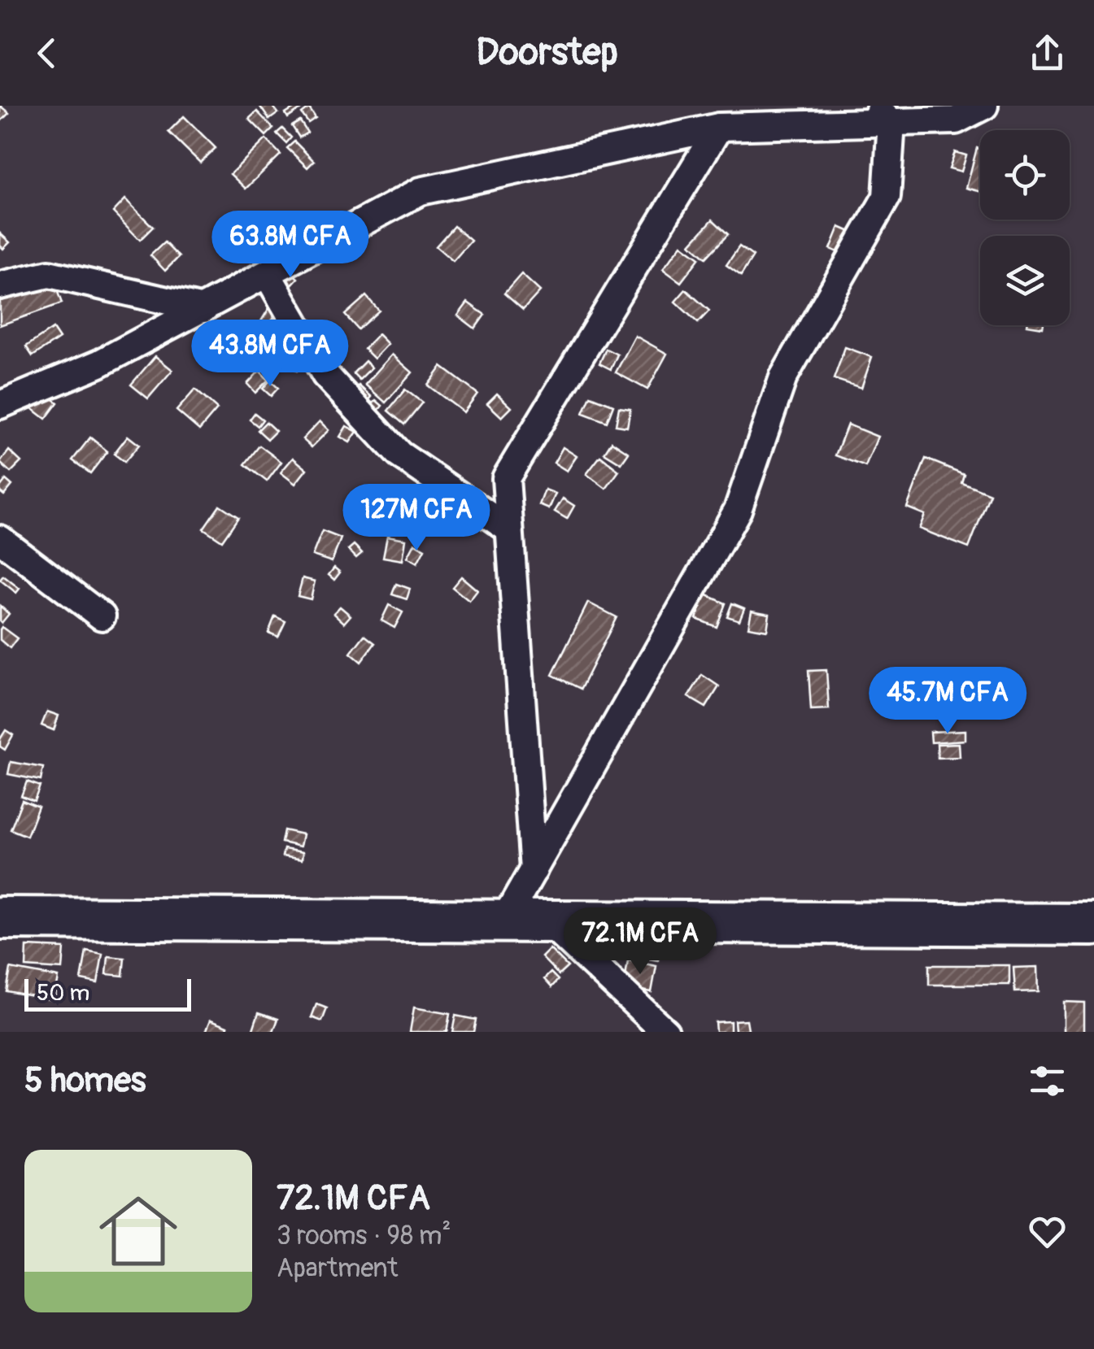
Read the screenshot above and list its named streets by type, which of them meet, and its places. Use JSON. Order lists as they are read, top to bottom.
{
  "scale_bar": "50 m",
  "page": {
    "header": "Doorstep",
    "price": [
      "63.8M CFA",
      "43.8M CFA",
      "127M CFA",
      "45.7M CFA",
      "72.1M CFA"
    ],
    "scale": "50 m",
    "heading": "5 homes",
    "list": [
      {
        "name": "72.1M CFA",
        "note": "3 rooms · 98 m² · Apartment"
      }
    ]
  }
}
